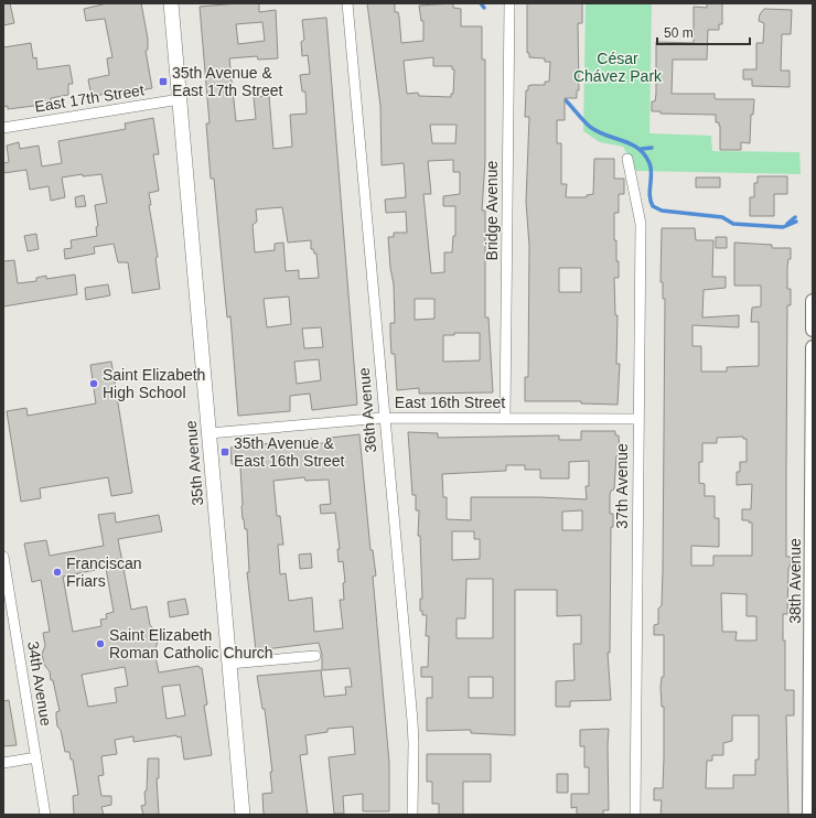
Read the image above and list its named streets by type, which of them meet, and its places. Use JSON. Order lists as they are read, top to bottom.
{
  "streets": {
    "main road": ["35th Avenue"],
    "street": [
      "East 17th Street",
      "Bridge Avenue",
      "East 16th Street",
      "36th Avenue",
      "37th Avenue",
      "38th Avenue",
      "34th Avenue"
    ]
  },
  "crossings": [
    ["East 17th Street", "35th Avenue"],
    ["Bridge Avenue", "East 16th Street"],
    ["East 16th Street", "36th Avenue"],
    ["East 16th Street", "35th Avenue"],
    ["East 16th Street", "37th Avenue"]
  ],
  "parks": ["César Chávez Park"],
  "places": {
    "transit": ["35th Avenue & East 17th Street", "35th Avenue & East 16th Street"],
    "other": ["Saint Elizabeth High School", "Franciscan Friars", "Saint Elizabeth Roman Catholic Church"]
  },
  "scale_bar": "50 m"
}
